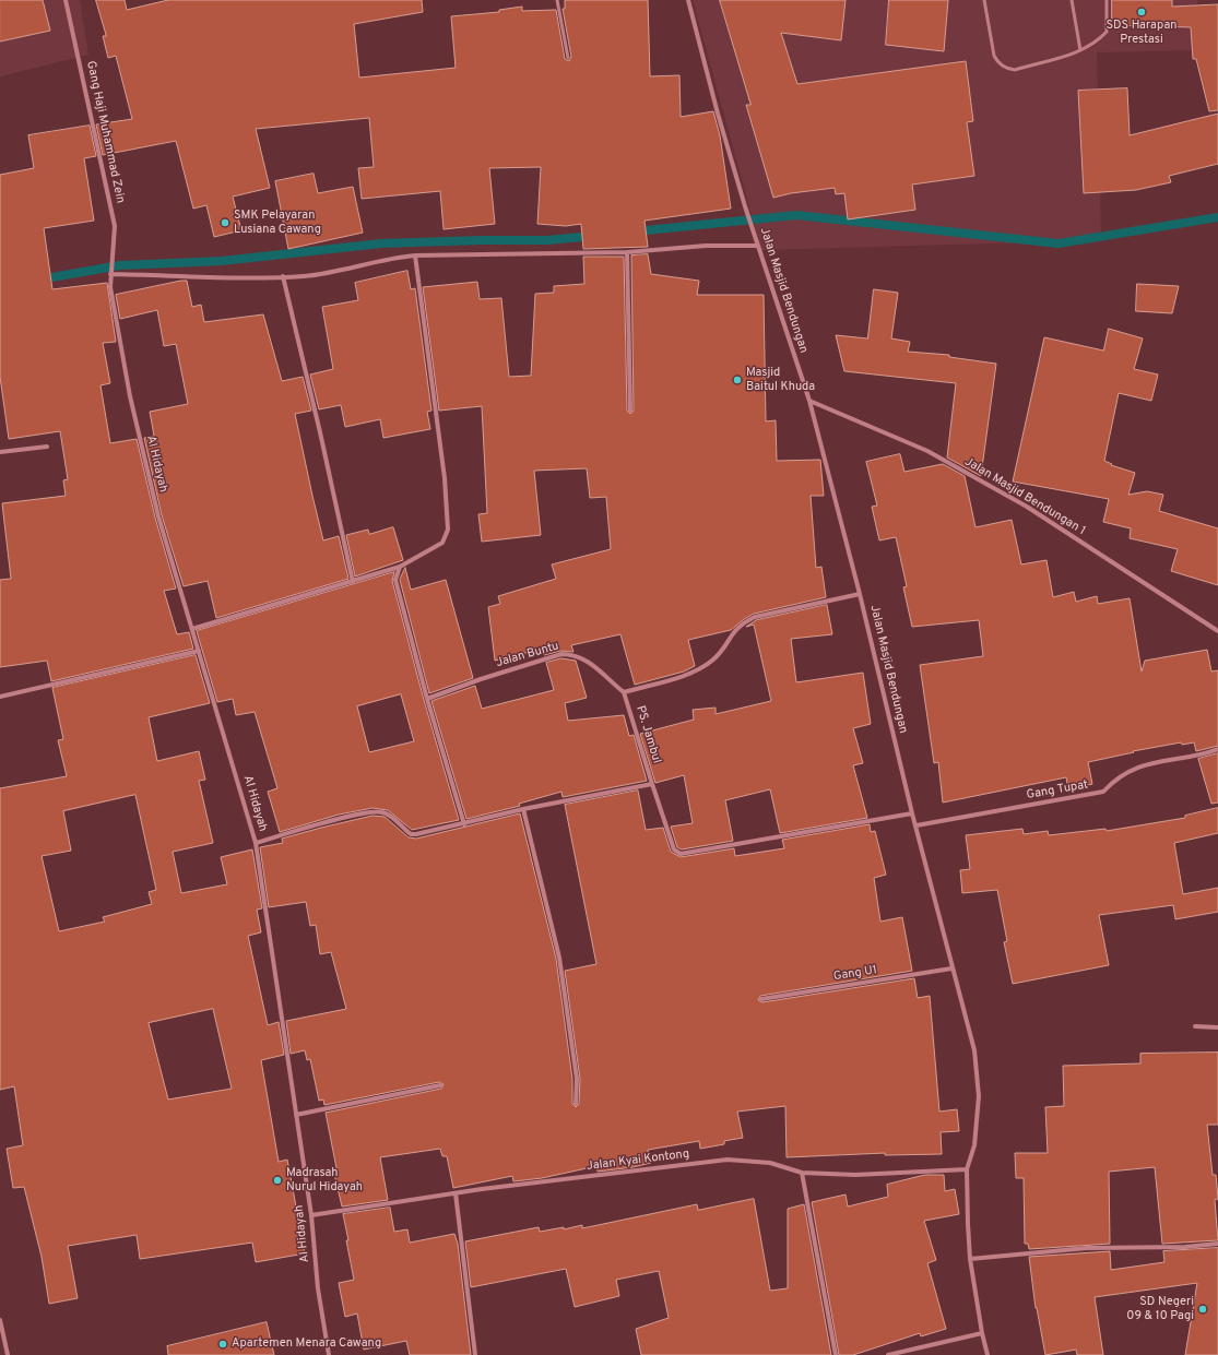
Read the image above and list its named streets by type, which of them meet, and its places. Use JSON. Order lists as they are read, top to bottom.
{
  "streets": {
    "street": [
      "Gang Haji Muhammad Zein",
      "Jalan Masjid Bendungan",
      "Al Hidayah",
      "Jalan Masjid Bendungan 1",
      "Jalan Buntu",
      "PS. Jambul",
      "Gang Tupat",
      "Gang U1",
      "Jalan Kyai Kontong"
    ]
  },
  "crossings": [
    ["Gang Haji Muhammad Zein", "Al Hidayah"],
    ["Jalan Masjid Bendungan", "Jalan Masjid Bendungan 1"],
    ["Jalan Masjid Bendungan", "PS. Jambul"],
    ["Jalan Masjid Bendungan", "Gang Tupat"],
    ["Jalan Masjid Bendungan", "Gang U1"],
    ["Jalan Masjid Bendungan", "Jalan Kyai Kontong"],
    ["Al Hidayah", "Jalan Kyai Kontong"],
    ["Jalan Buntu", "PS. Jambul"]
  ],
  "places": [
    "SDS Harapan Prestasi",
    "SMK Pelayaran Lusiana Cawang",
    "Masjid Baitul Khuda",
    "Madrasah Nurul Hidayah",
    "SD Negeri 09 & 10 Pagi",
    "Apartemen Menara Cawang"
  ]
}
